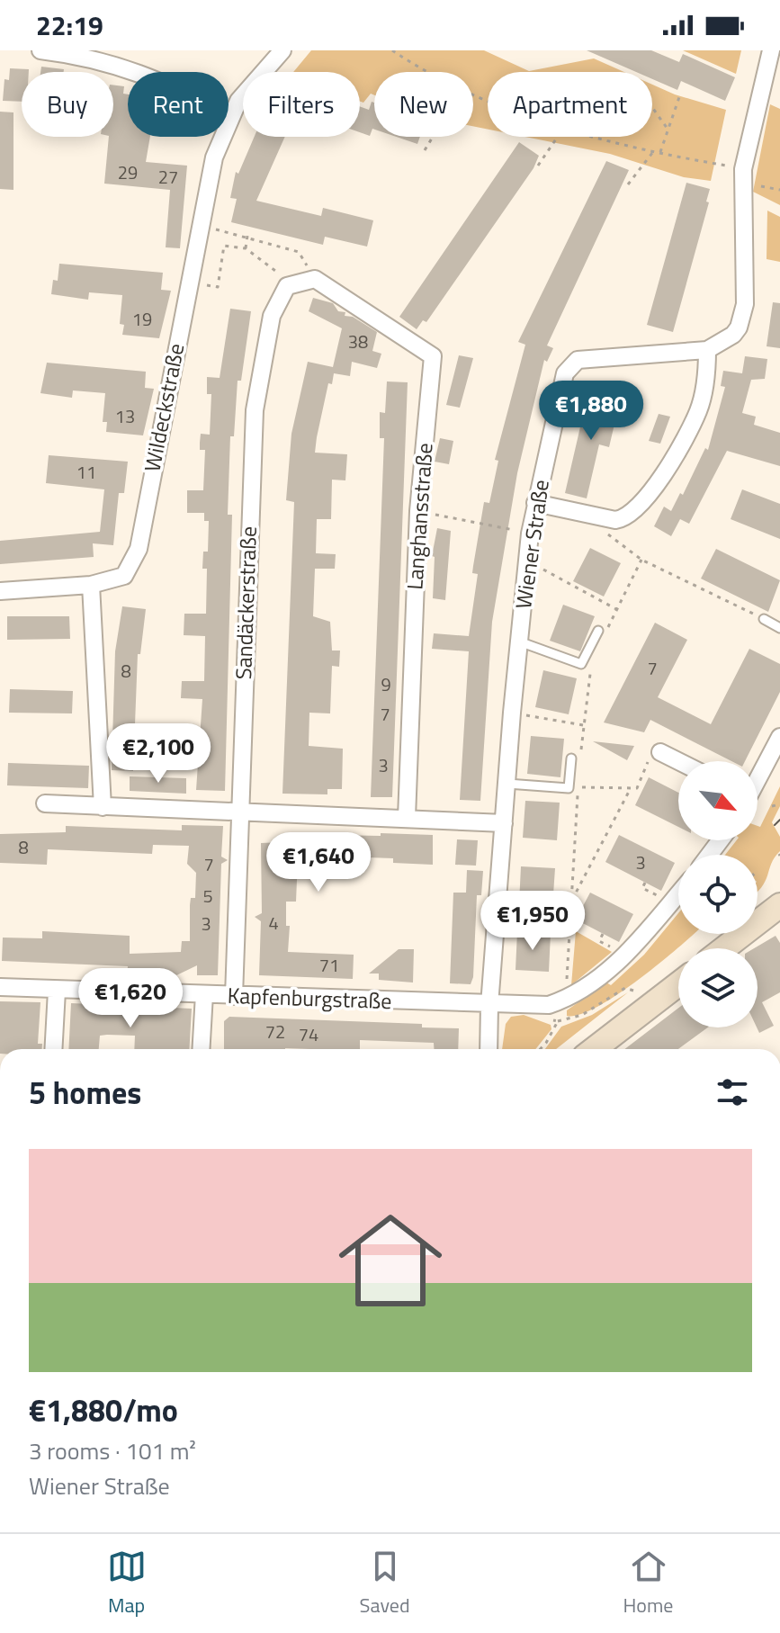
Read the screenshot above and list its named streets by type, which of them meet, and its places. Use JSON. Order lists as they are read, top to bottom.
{
  "streets": {
    "street": [
      "Wildeckstraße",
      "Langhansstraße",
      "Wiener Straße",
      "Sandäckerstraße",
      "Kapfenburgstraße"
    ]
  },
  "crossings": [
    ["Langhansstraße", "Sandäckerstraße"],
    ["Wiener Straße", "Kapfenburgstraße"],
    ["Sandäckerstraße", "Kapfenburgstraße"]
  ],
  "house_numbers": [
    "29",
    "27",
    "19",
    "38",
    "13",
    "11",
    "7",
    "8",
    "9",
    "7",
    "3",
    "8",
    "3",
    "7",
    "5",
    "4",
    "3",
    "71",
    "72",
    "74"
  ],
  "north": "bottom right",
  "page": {
    "status": "22:19",
    "chip": [
      "Buy",
      "Rent",
      "Filters",
      "New",
      "Apartment"
    ],
    "price": [
      "€1,880",
      "€2,100",
      "€1,640",
      "€1,950",
      "€1,620"
    ],
    "heading": "5 homes",
    "list": [
      {
        "name": "€1,880/mo",
        "note": "3 rooms · 101 m² · Wiener Straße"
      }
    ],
    "tabs": ["Map", "Saved", "Home"]
  }
}
